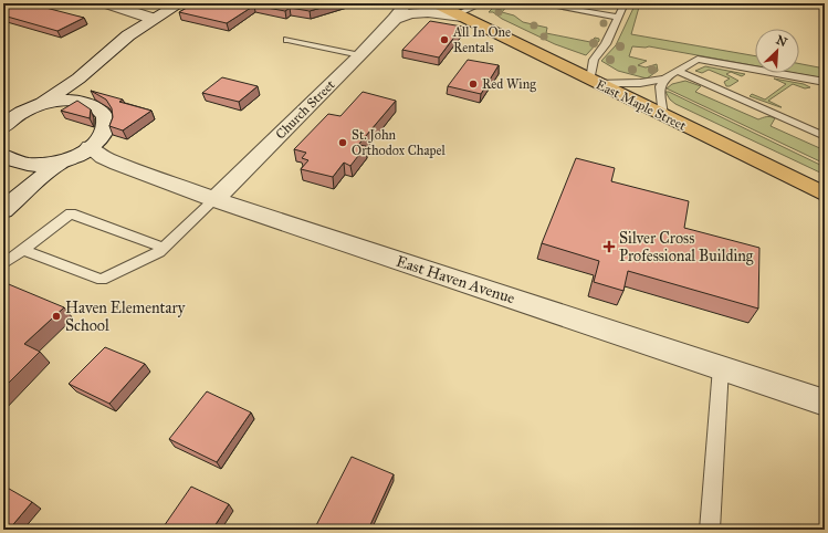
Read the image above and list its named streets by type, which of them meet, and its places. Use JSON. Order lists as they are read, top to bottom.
{
  "streets": {
    "main road": ["East Maple Street"],
    "street": ["Church Street", "East Haven Avenue"]
  },
  "crossings": [
    ["Church Street", "East Haven Avenue"]
  ],
  "places": {
    "other": [
      "All In One Rentals",
      "Red Wing",
      "St. John Orthodox Chapel",
      "Haven Elementary School"
    ],
    "health": ["Silver Cross Professional Building"]
  },
  "north": "top right"
}
